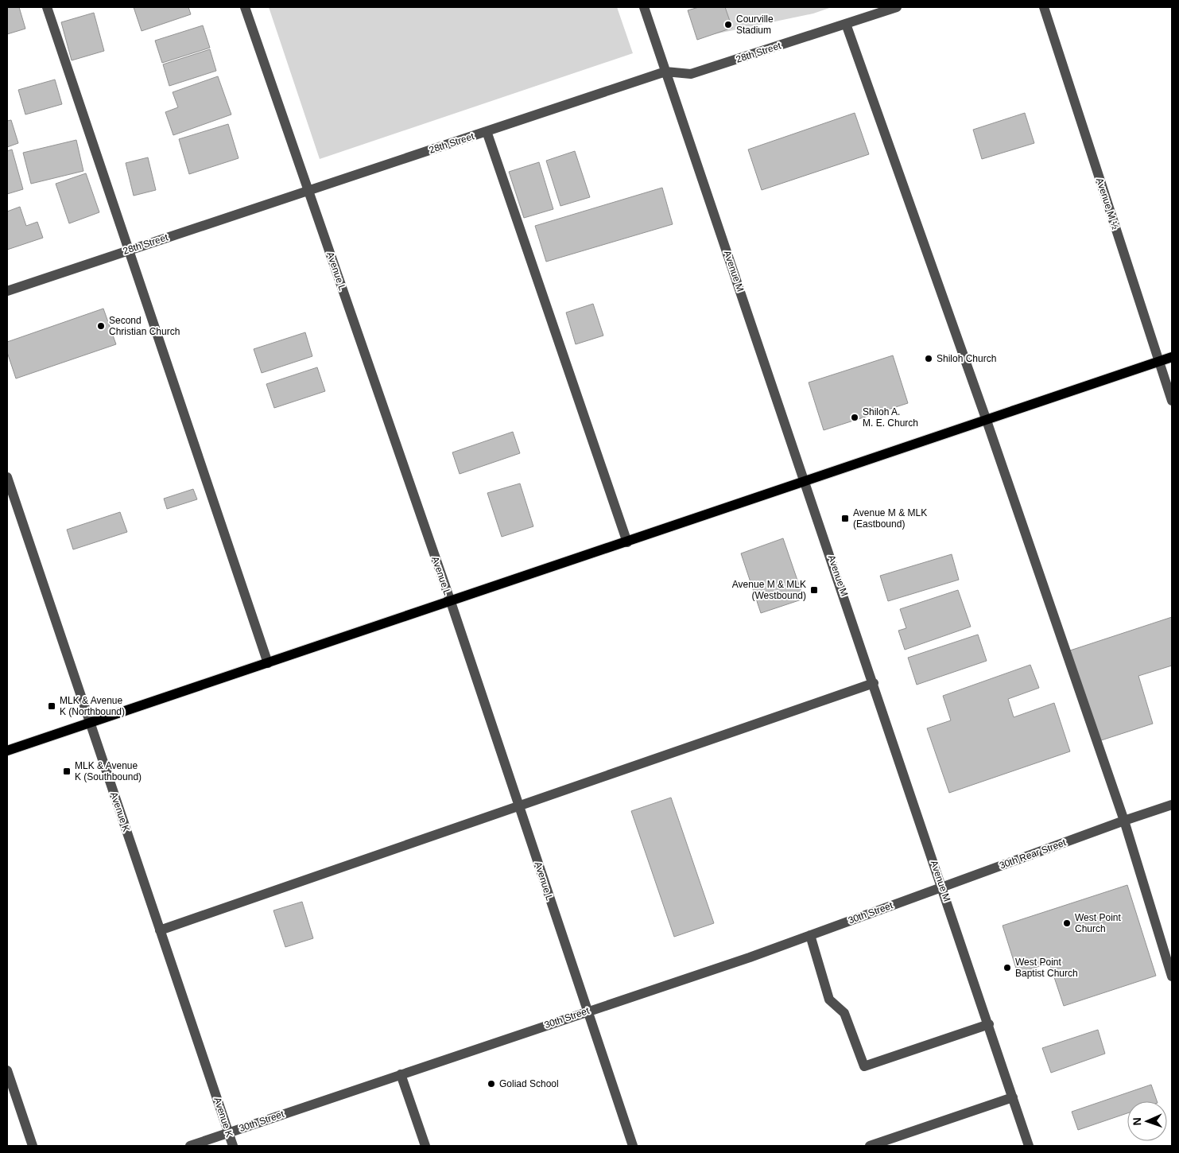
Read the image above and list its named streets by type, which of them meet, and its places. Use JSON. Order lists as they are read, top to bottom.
{
  "streets": {
    "street": [
      "28th Street",
      "Avenue M ½",
      "Avenue L",
      "Avenue M",
      "Avenue K",
      "30th Rear Street",
      "30th Street"
    ]
  },
  "crossings": [
    ["28th Street", "Avenue L"],
    ["28th Street", "Avenue M"],
    ["Avenue L", "30th Street"],
    ["Avenue M", "30th Rear Street"],
    ["Avenue M", "30th Street"],
    ["Avenue K", "30th Street"],
    ["30th Rear Street", "30th Street"]
  ],
  "places": {
    "other": [
      "Courville Stadium",
      "Second Christian Church",
      "Shiloh Church",
      "Shiloh A. M. E. Church",
      "West Point Church",
      "West Point Baptist Church",
      "Goliad School"
    ],
    "transit": [
      "Avenue M & MLK (Eastbound)",
      "Avenue M & MLK (Westbound)",
      "MLK & Avenue K (Northbound)",
      "MLK & Avenue K (Southbound)"
    ]
  },
  "north": "left"
}
